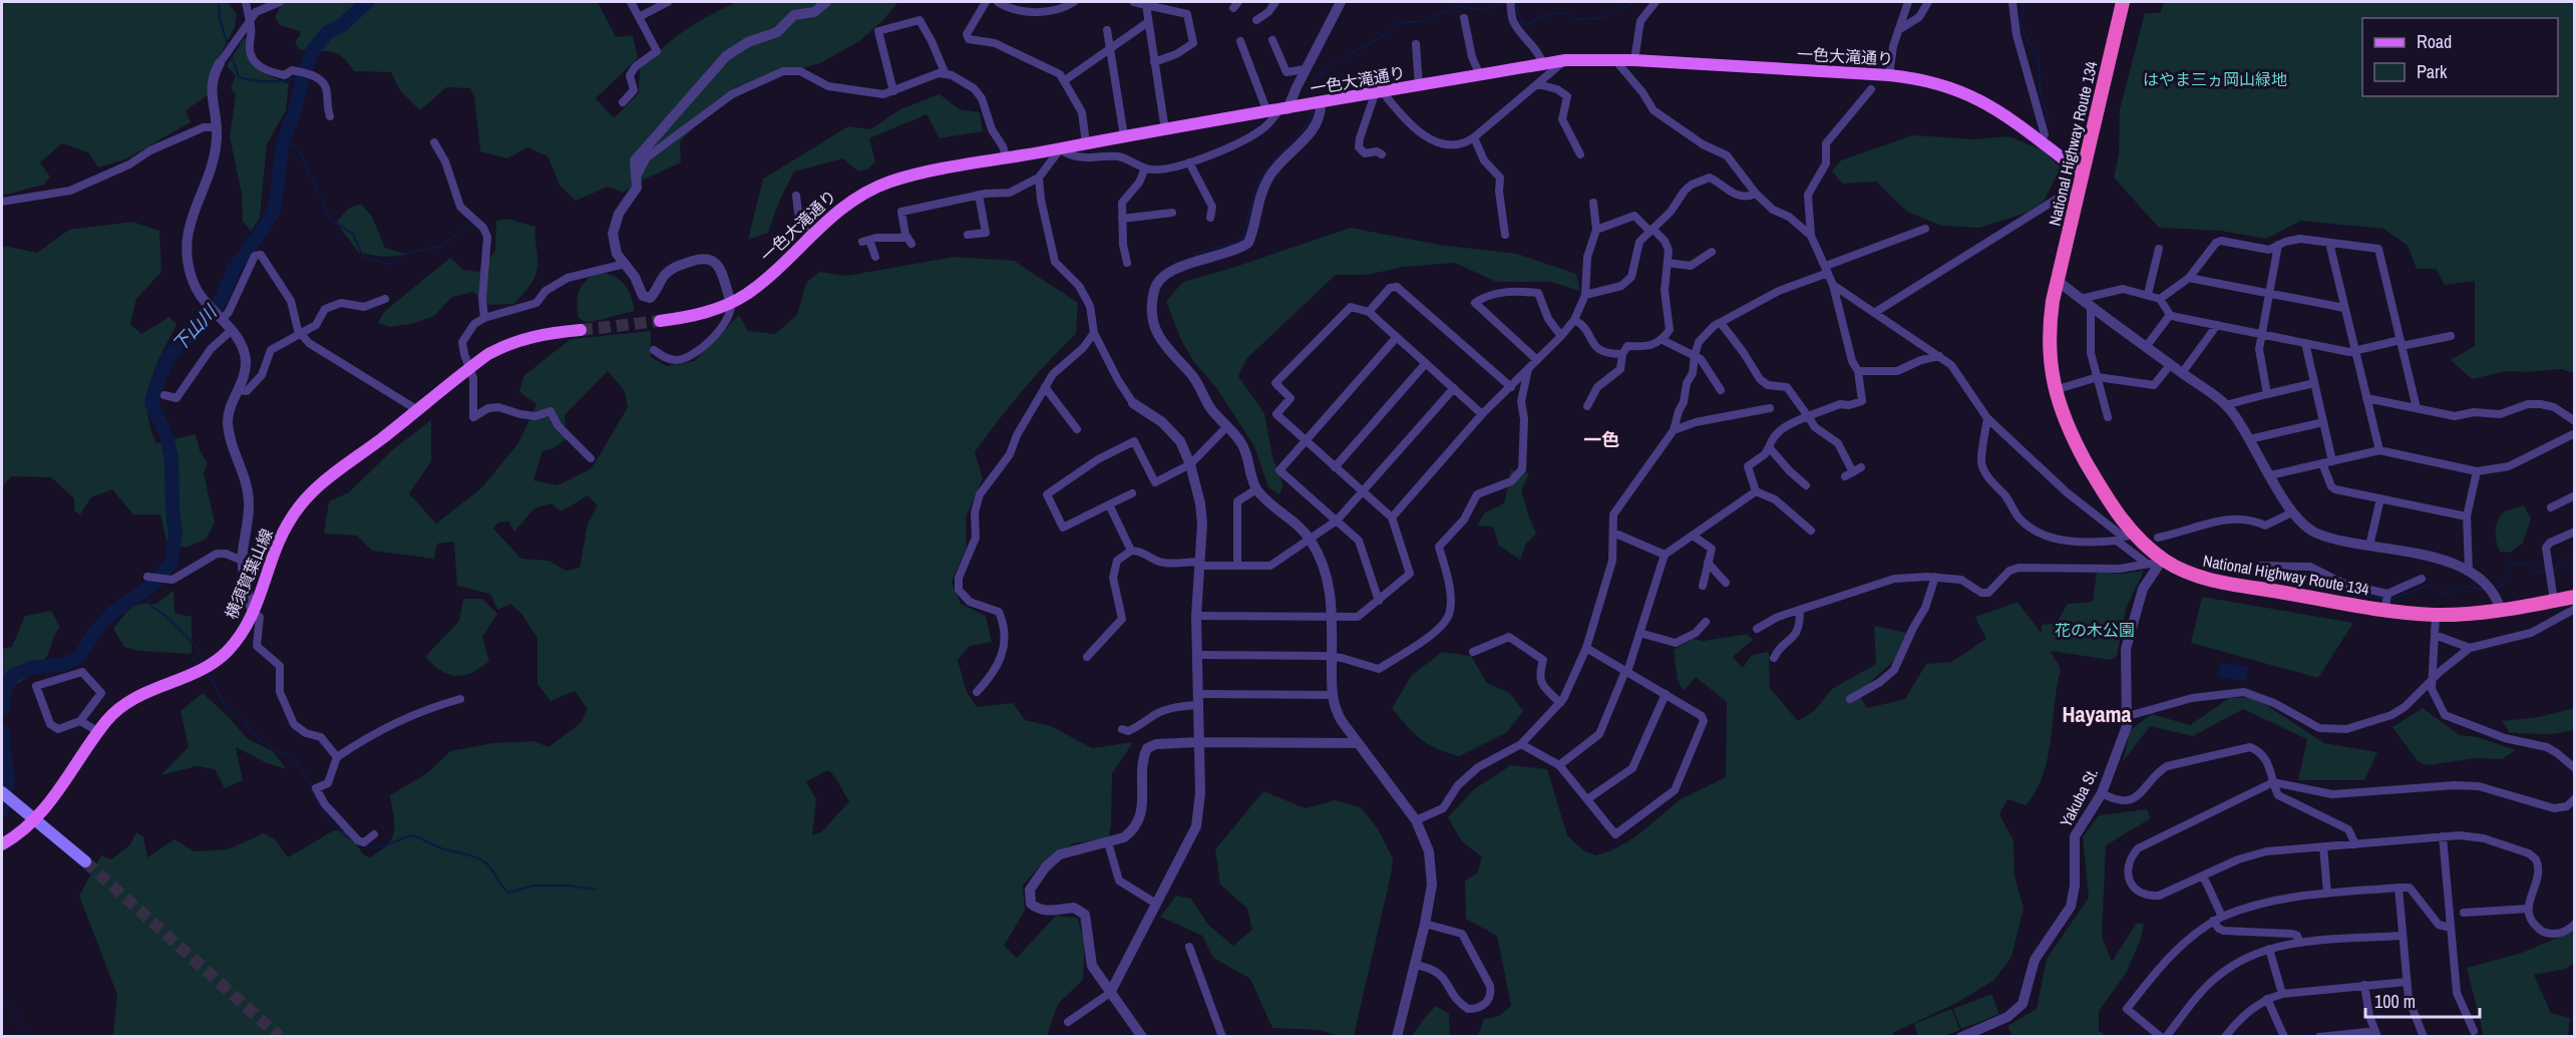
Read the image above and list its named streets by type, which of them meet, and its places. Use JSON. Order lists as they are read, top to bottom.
{
  "streets": {
    "highway": ["National Highway Route 134"],
    "main road": ["一色大滝通り", "横須賀葉山線"],
    "street": ["Yakuba St."]
  },
  "crossings": [
    ["一色大滝通り", "National Highway Route 134"],
    ["National Highway Route 134", "Yakuba St."]
  ],
  "districts": ["一色", "Hayama"],
  "water": ["下山川"],
  "parks": ["はやま三ヵ岡山緑地", "花の木公園"],
  "legend": ["Road", "Park"],
  "scale_bar": "100 m"
}
